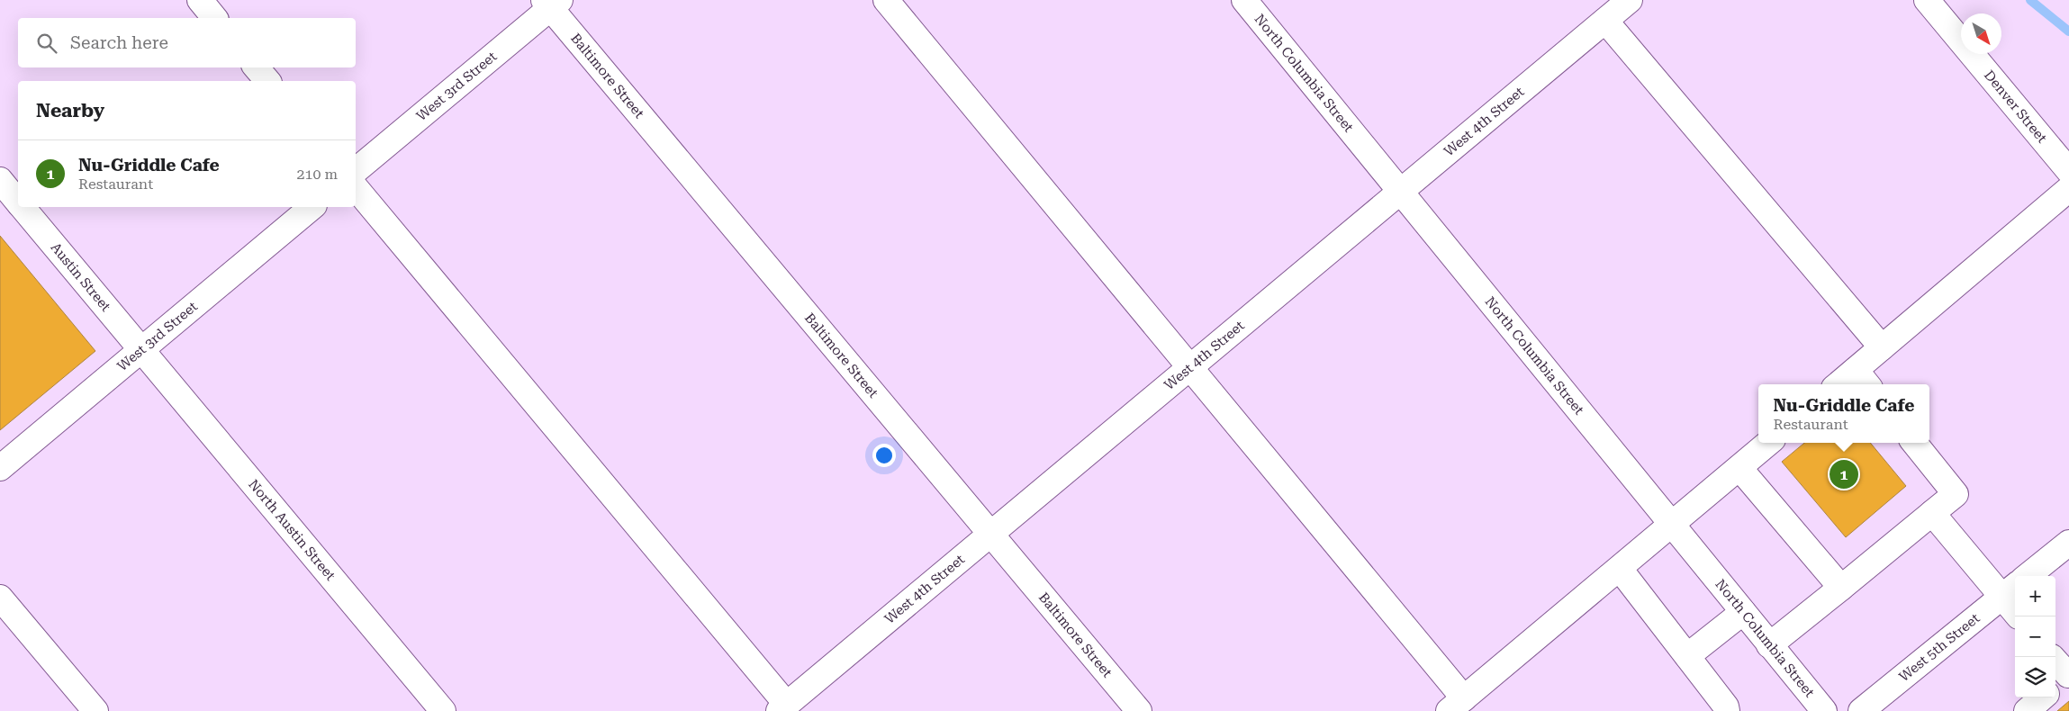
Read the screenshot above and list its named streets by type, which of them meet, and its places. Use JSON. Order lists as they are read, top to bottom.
{
  "streets": {
    "street": [
      "North Columbia Street",
      "Baltimore Street",
      "West 3rd Street",
      "Denver Street",
      "West 4th Street",
      "Austin Street",
      "North Austin Street",
      "West 5th Street"
    ]
  },
  "crossings": [
    ["North Columbia Street", "West 4th Street"],
    ["Baltimore Street", "West 3rd Street"],
    ["Baltimore Street", "West 4th Street"],
    ["West 3rd Street", "Austin Street"],
    ["West 3rd Street", "North Austin Street"],
    ["Austin Street", "North Austin Street"]
  ],
  "north": "bottom right",
  "page": {
    "search": "Search here",
    "heading": "Nearby",
    "list": [
      {
        "mark": "1",
        "name": "Nu-Griddle Cafe",
        "note": "Restaurant",
        "value": "210 m"
      }
    ],
    "popup": ["Nu-Griddle Cafe", "Restaurant"],
    "pins": "1",
    "map_buttons": ["+", "−"]
  }
}
